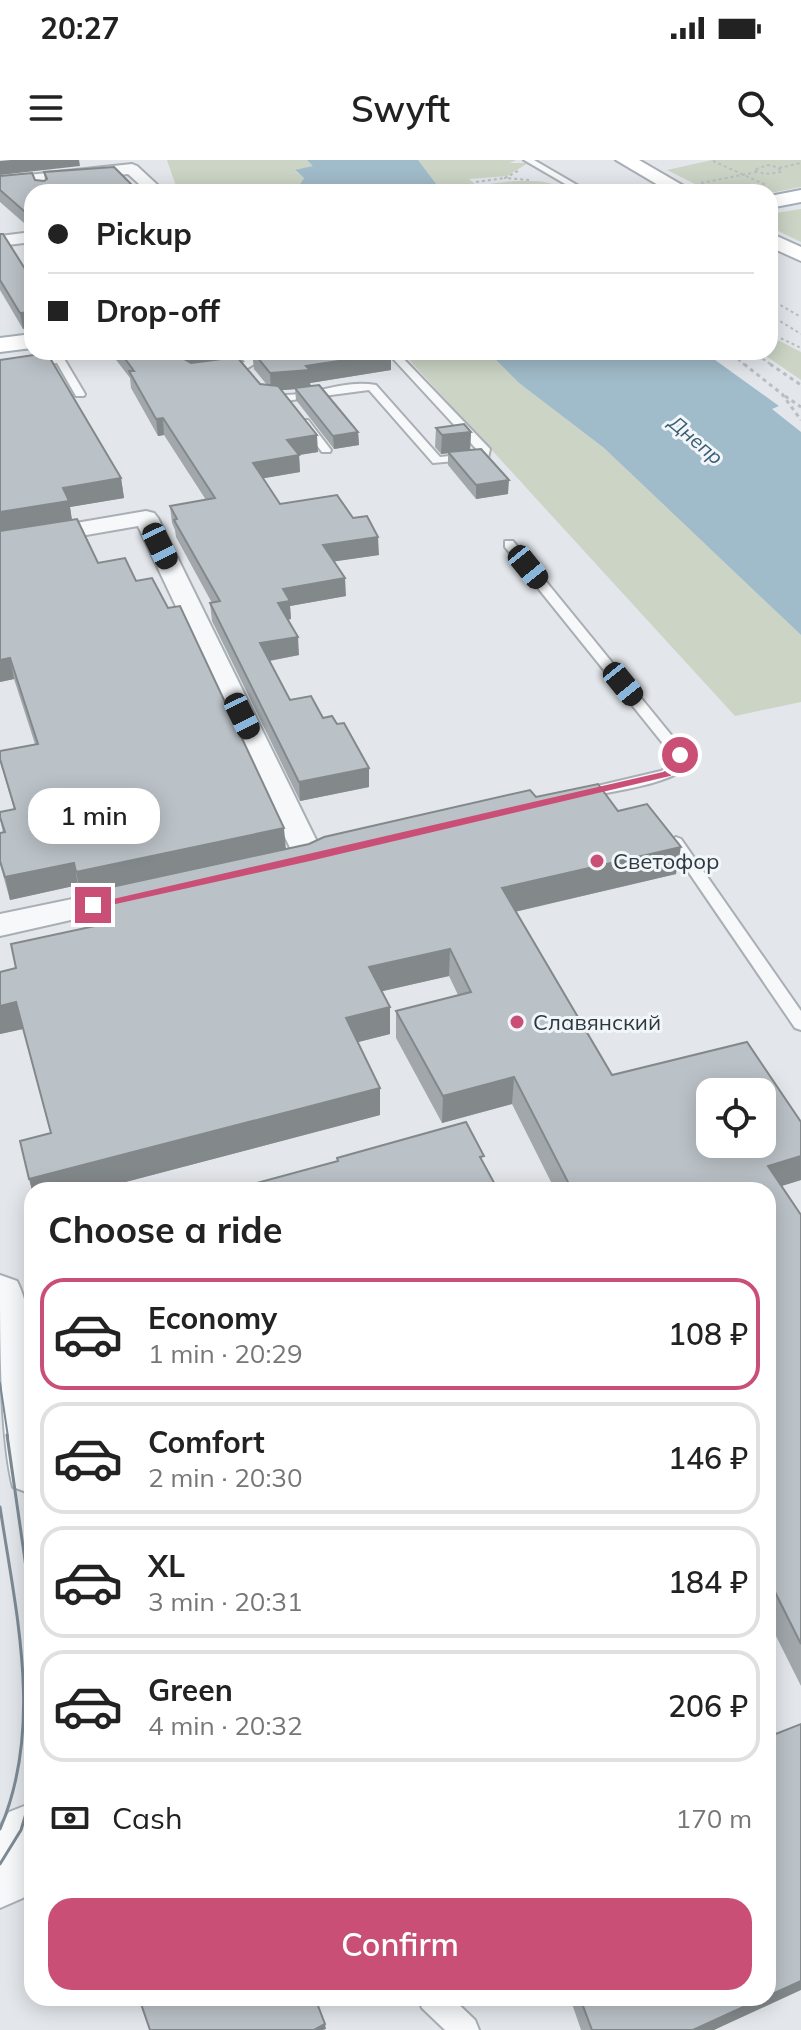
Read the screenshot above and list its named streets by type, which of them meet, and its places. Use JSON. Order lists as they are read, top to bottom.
{
  "water": ["Днепр"],
  "places": ["Светофор", "Славянский"],
  "page": {
    "status": "20:27",
    "header": "Swyft",
    "banner": ["Pickup", "Drop-off"],
    "bubble": "1 min",
    "heading": "Choose a ride",
    "list": [
      {
        "name": "Economy",
        "note": "1 min · 20:29",
        "value": "108 ₽"
      },
      {
        "name": "Comfort",
        "note": "2 min · 20:30",
        "value": "146 ₽"
      },
      {
        "name": "XL",
        "note": "3 min · 20:31",
        "value": "184 ₽"
      },
      {
        "name": "Green",
        "note": "4 min · 20:32",
        "value": "206 ₽"
      }
    ],
    "pay": ["Cash", "170 m"],
    "buttons": "Confirm"
  }
}
